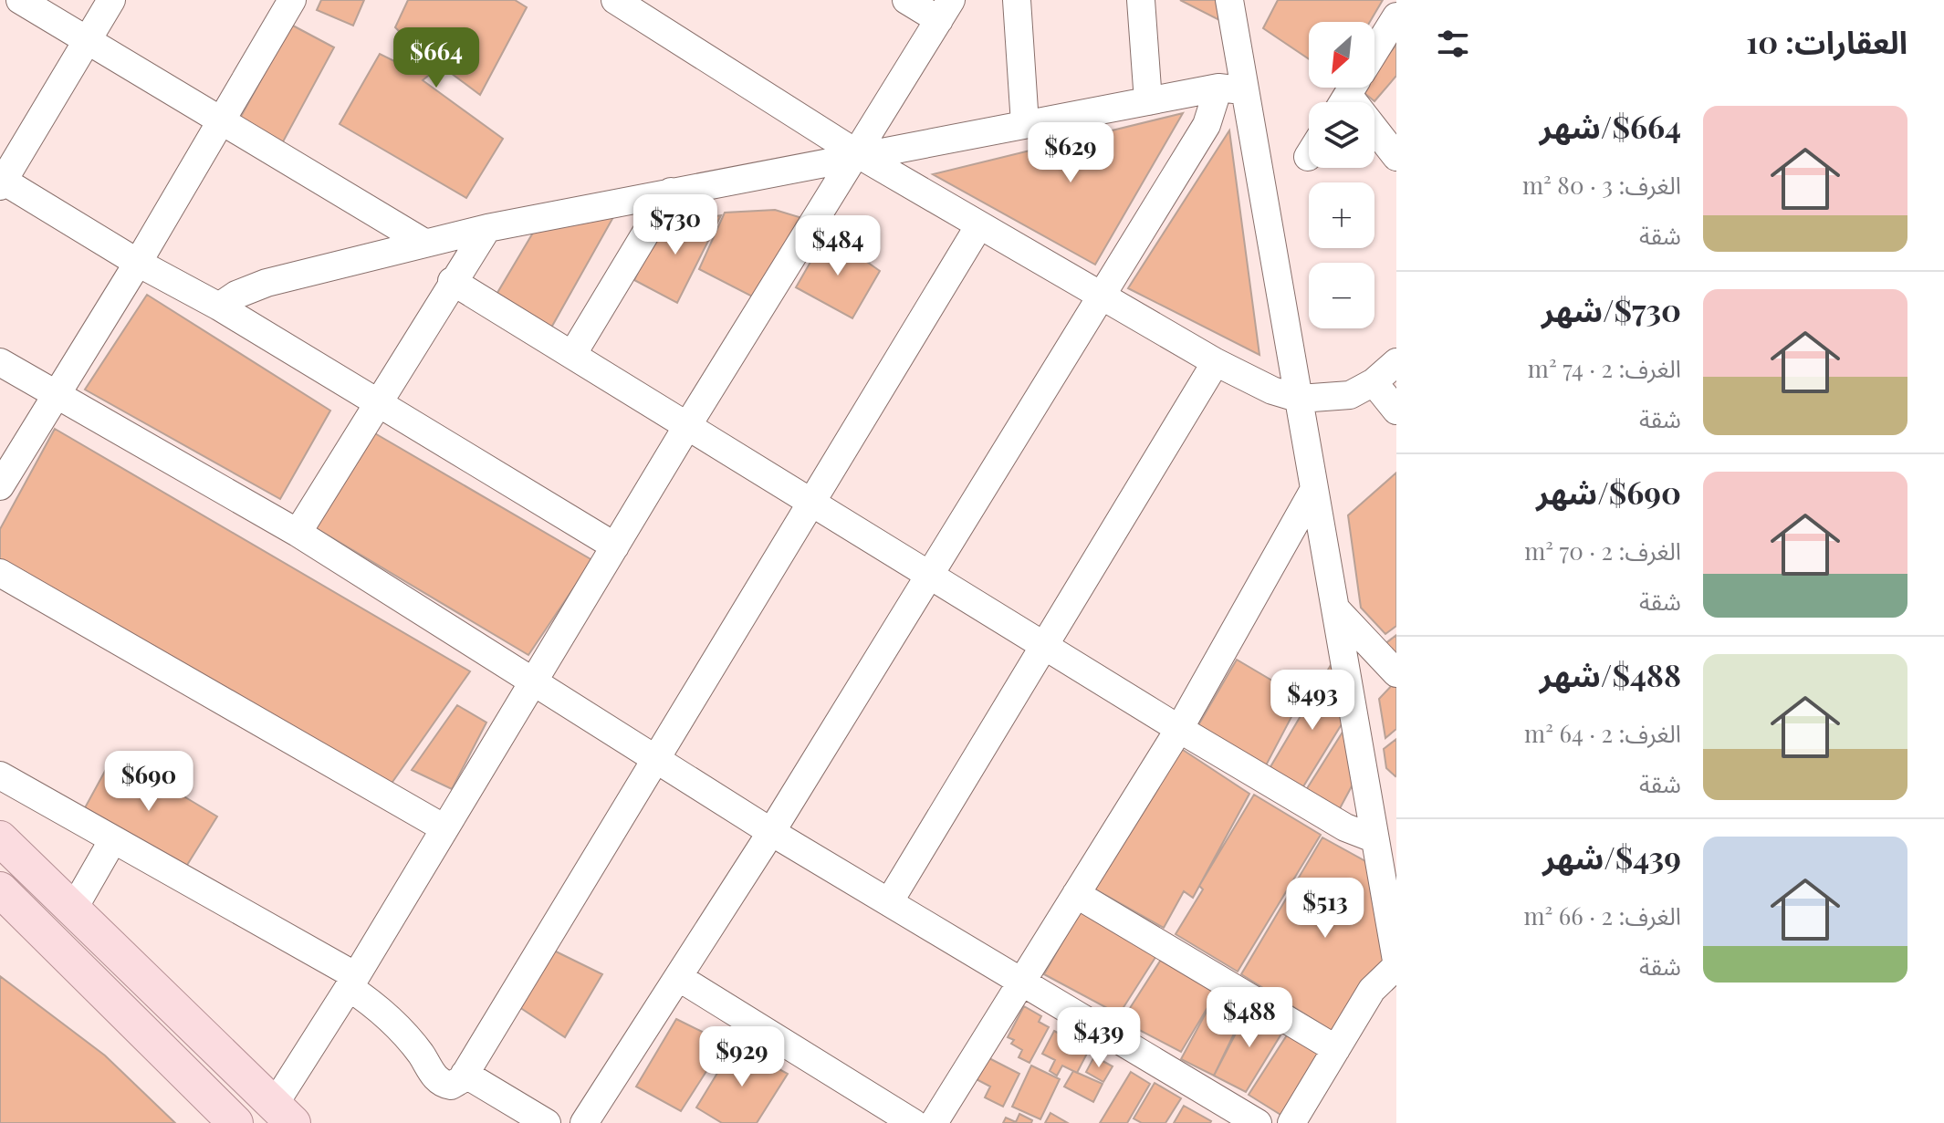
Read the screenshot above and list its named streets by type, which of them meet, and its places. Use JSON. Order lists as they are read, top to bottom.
{
  "north": "bottom left",
  "page": {
    "heading": "العقارات: 10",
    "map_buttons": ["+", "−"],
    "price": [
      "$664",
      "$629",
      "$730",
      "$484",
      "$493",
      "$690",
      "$513",
      "$488",
      "$439",
      "$929"
    ],
    "list": [
      {
        "name": "$664/شهر",
        "note": "الغرف: 3 · 80 m² · شقة"
      },
      {
        "name": "$730/شهر",
        "note": "الغرف: 2 · 74 m² · شقة"
      },
      {
        "name": "$690/شهر",
        "note": "الغرف: 2 · 70 m² · شقة"
      },
      {
        "name": "$488/شهر",
        "note": "الغرف: 2 · 64 m² · شقة"
      },
      {
        "name": "$439/شهر",
        "note": "الغرف: 2 · 66 m² · شقة"
      }
    ]
  }
}
